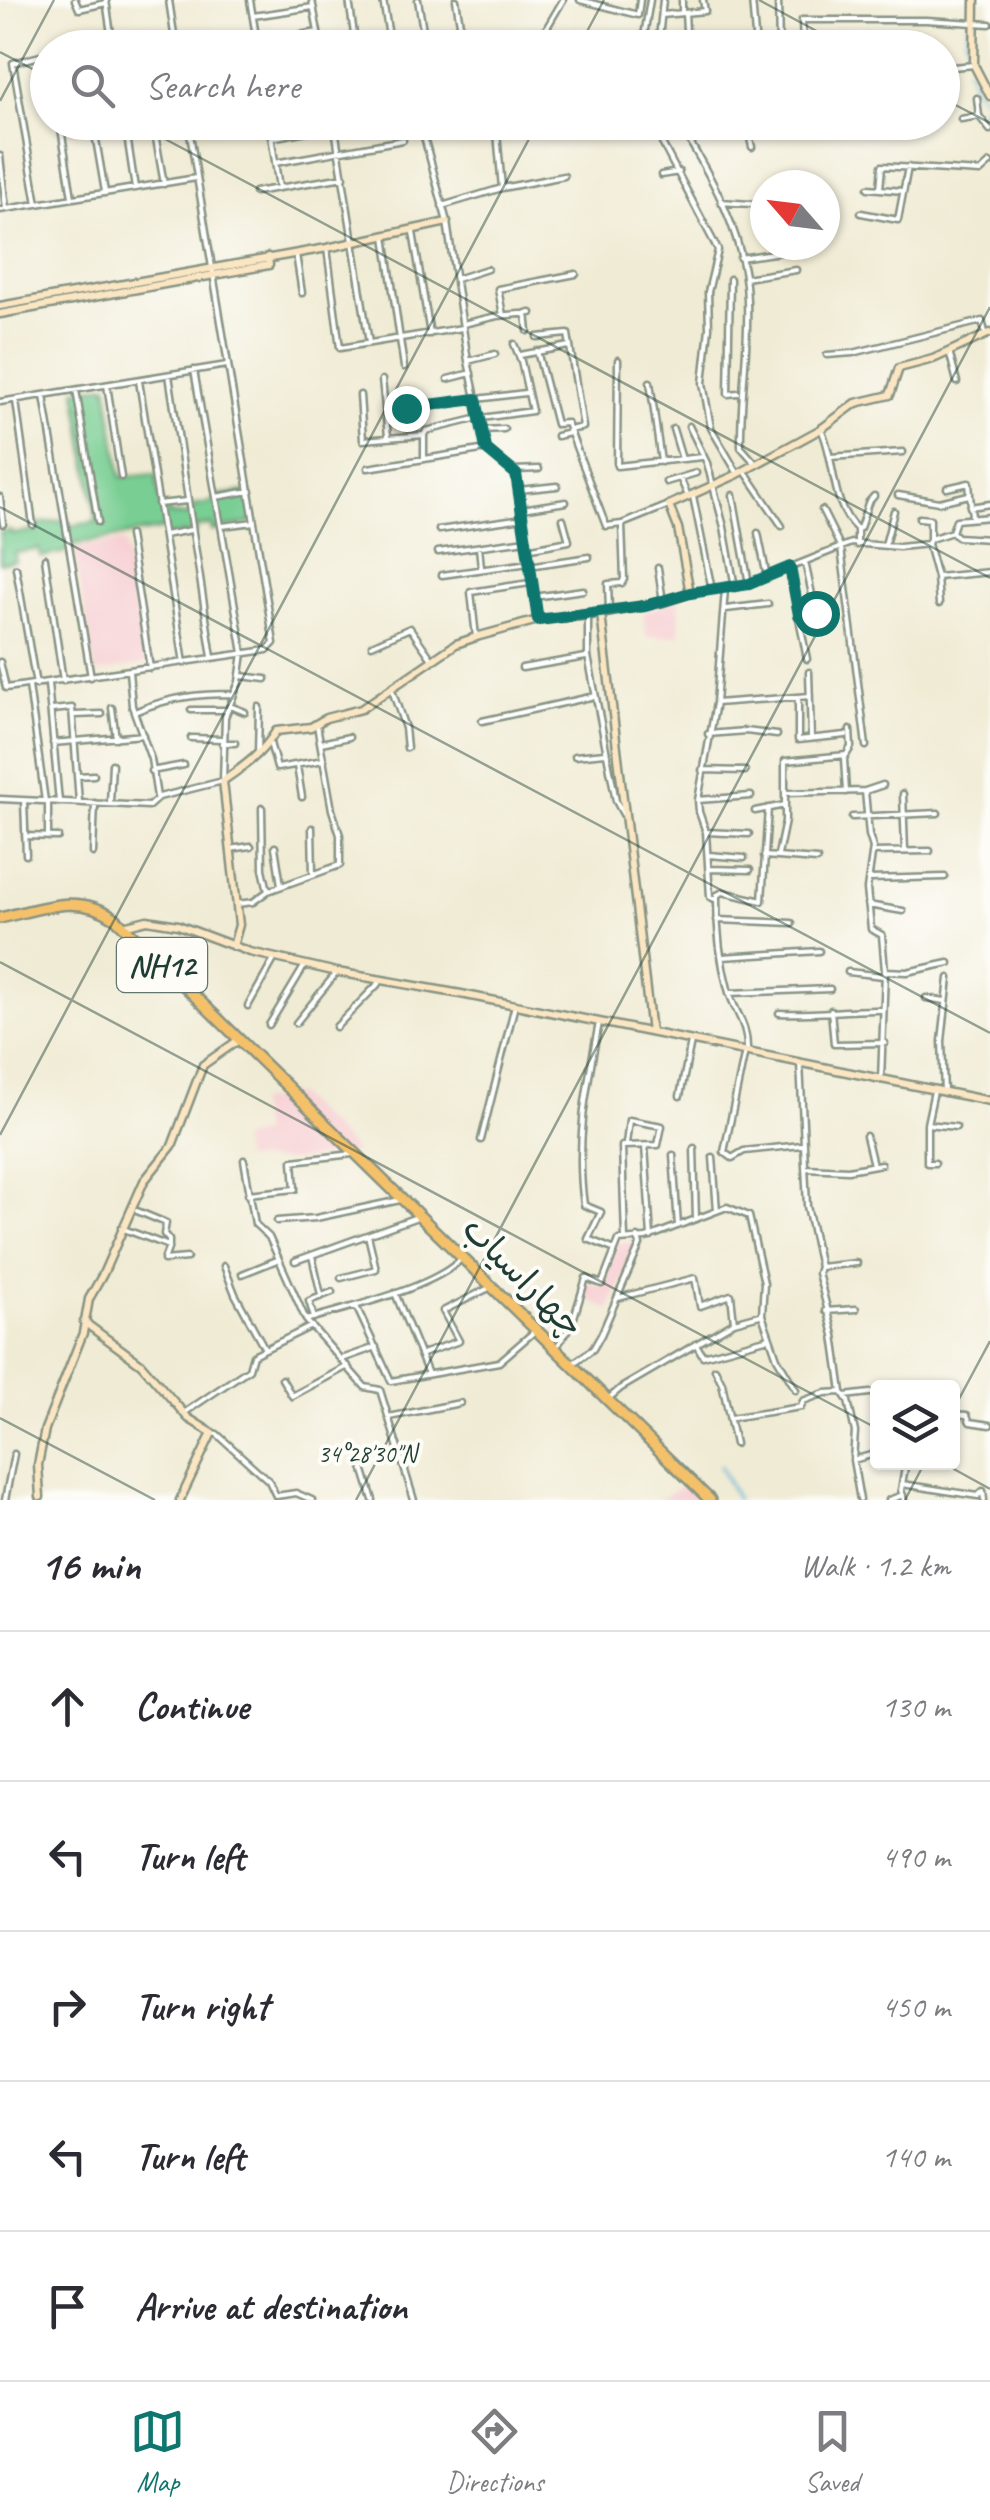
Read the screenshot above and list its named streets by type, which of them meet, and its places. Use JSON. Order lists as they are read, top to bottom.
{
  "streets": {
    "highway": ["NH12", "چهاراسیاب"]
  },
  "crossings": [
    ["NH12", "چهاراسیاب"]
  ],
  "north": "top left",
  "page": {
    "search": "Search here",
    "heading": ["16 min", "Walk · 1.2 km"],
    "list": [
      ["Continue", "130 m"],
      ["Turn left", "490 m"],
      ["Turn right", "450 m"],
      ["Turn left", "140 m"],
      "Arrive at destination"
    ],
    "nav": ["Map", "Directions", "Saved"]
  },
  "coordinates": ["34°28'30\"N"]
}
